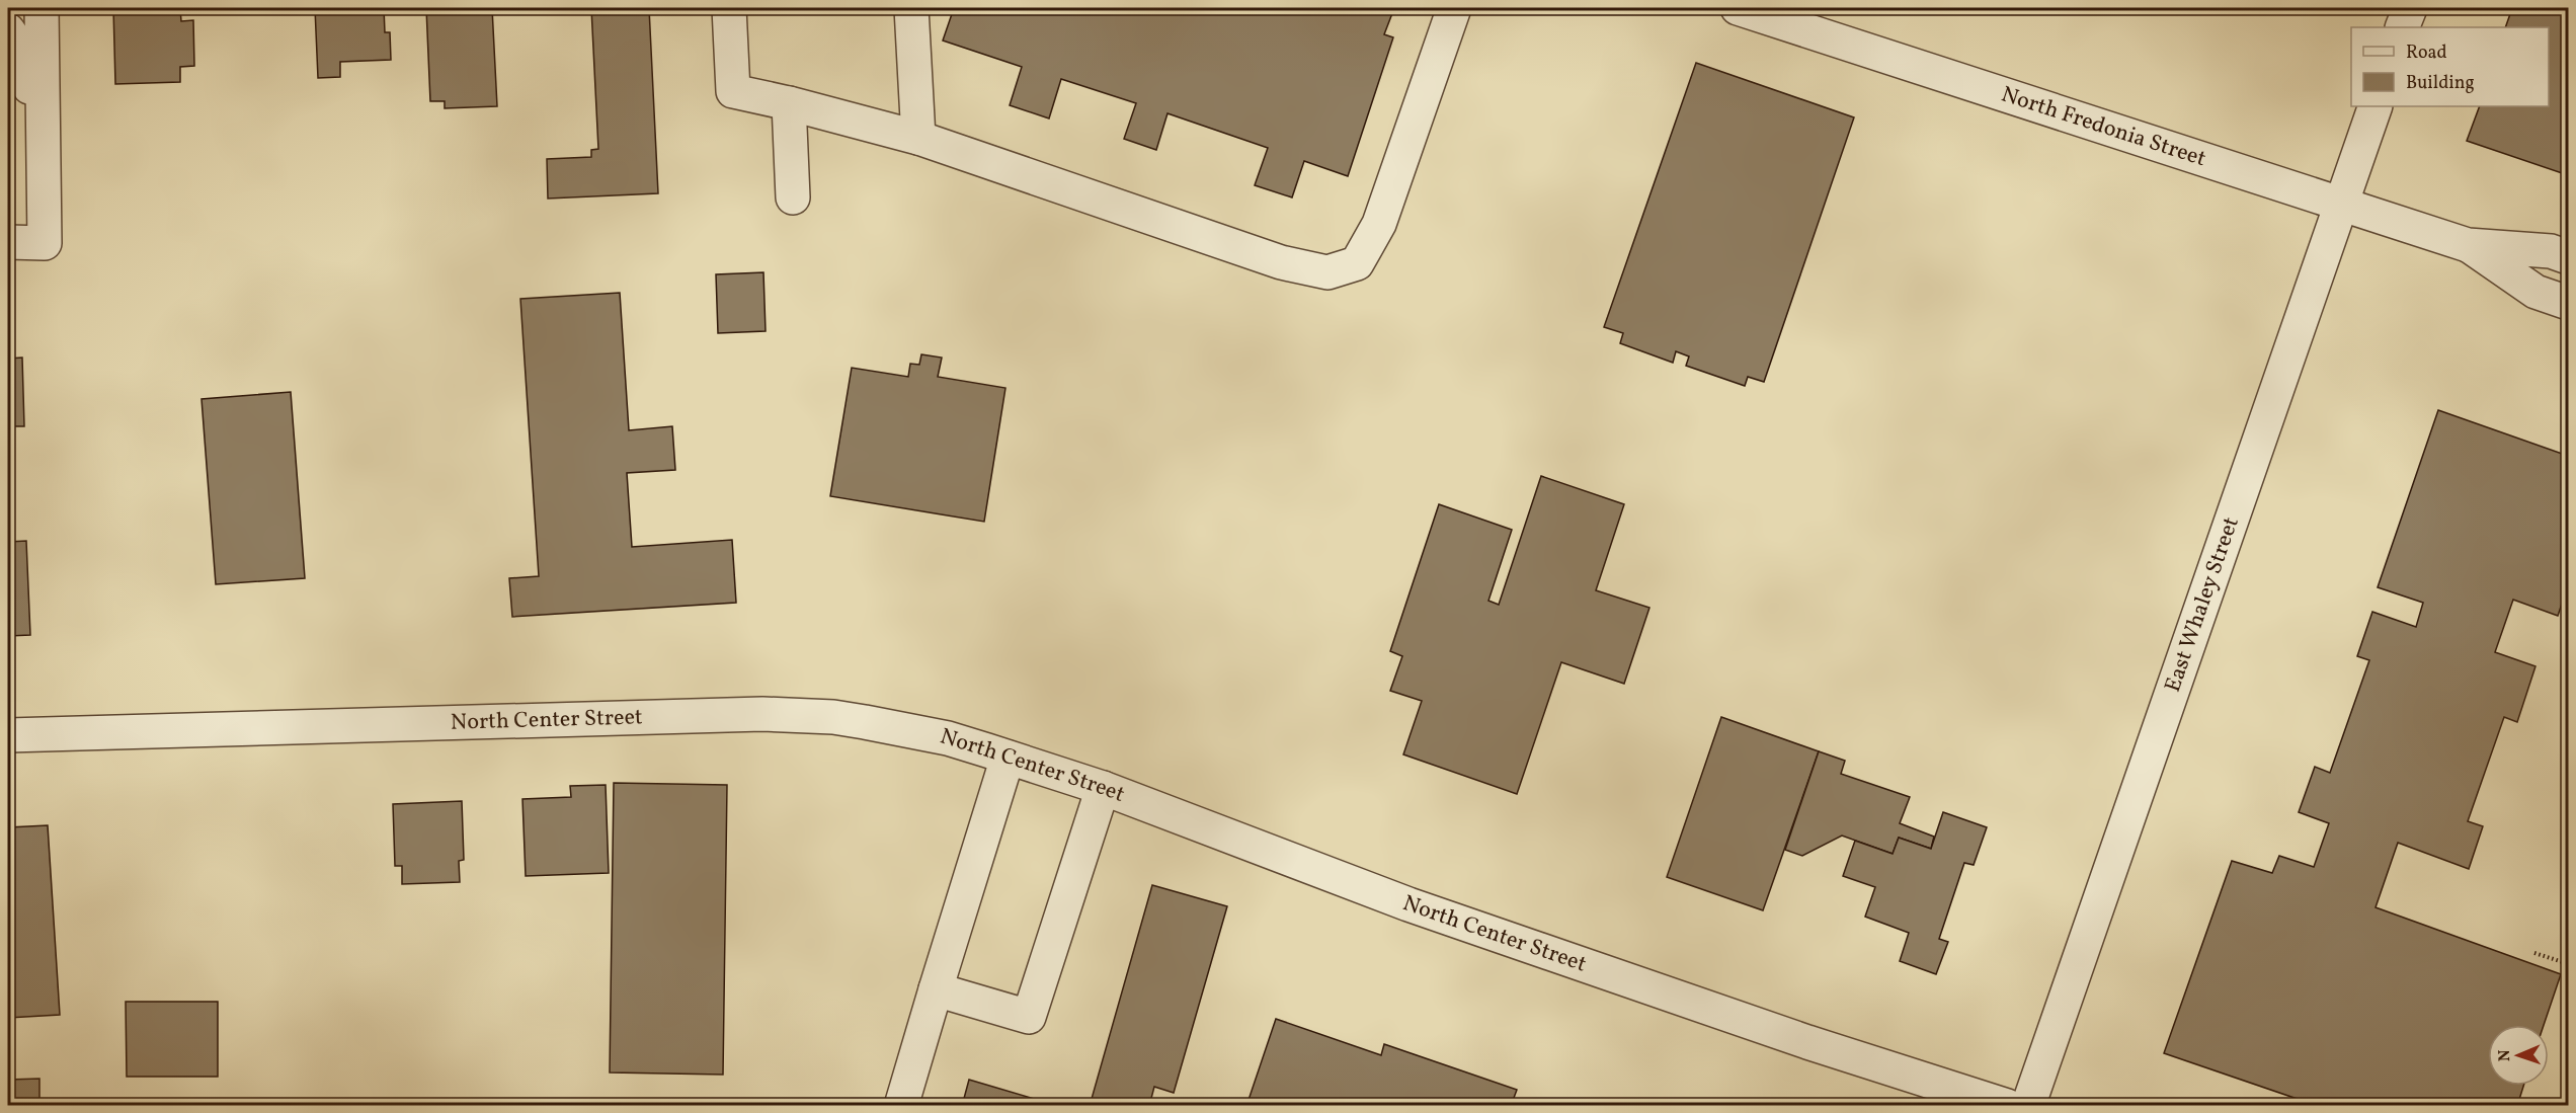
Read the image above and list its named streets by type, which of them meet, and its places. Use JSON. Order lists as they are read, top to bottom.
{
  "streets": {
    "street": ["North Fredonia Street", "East Whaley Street", "North Center Street"]
  },
  "crossings": [
    ["North Fredonia Street", "East Whaley Street"]
  ],
  "legend": ["Road", "Building"],
  "north": "left"
}
